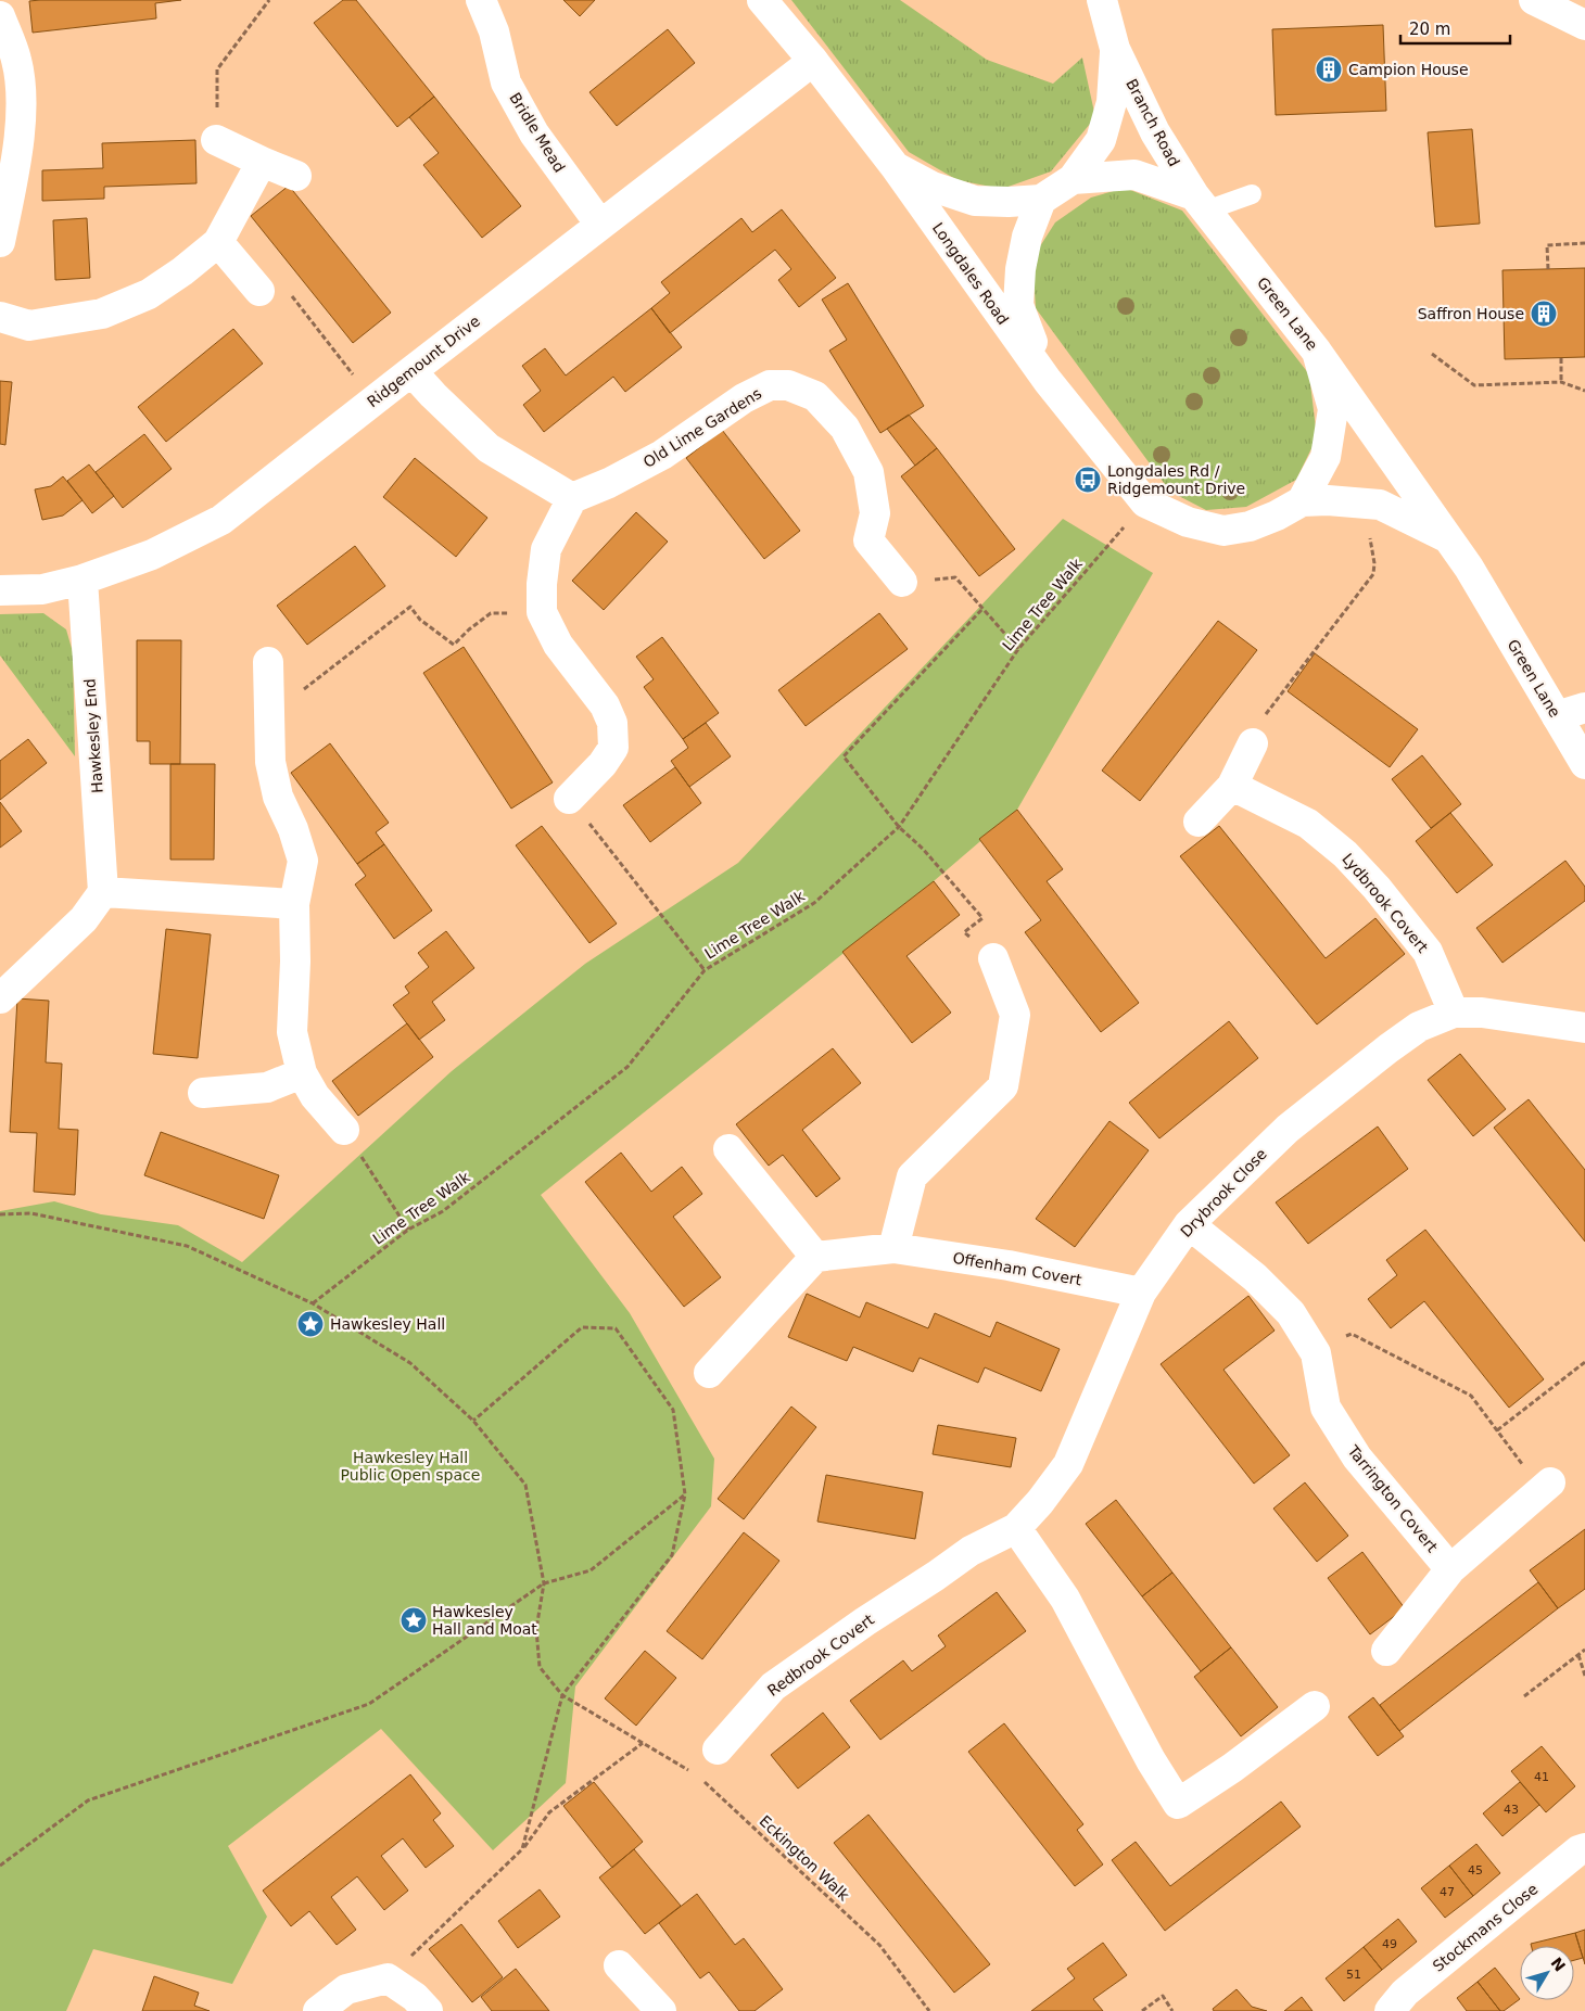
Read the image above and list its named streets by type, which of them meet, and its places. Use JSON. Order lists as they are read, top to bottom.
{
  "streets": {
    "main road": [
      "Branch Road",
      "Bridle Mead",
      "Longdales Road",
      "Green Lane",
      "Ridgemount Drive",
      "Old Lime Gardens",
      "Hawkesley End",
      "Lydbrook Covert",
      "Drybrook Close",
      "Offenham Covert",
      "Tarrington Covert",
      "Redbrook Covert",
      "Stockmans Close"
    ],
    "path": ["Lime Tree Walk", "Eckington Walk"]
  },
  "crossings": [
    ["Branch Road", "Green Lane"],
    ["Bridle Mead", "Ridgemount Drive"],
    ["Longdales Road", "Green Lane"],
    ["Longdales Road", "Ridgemount Drive"],
    ["Longdales Road", "Lime Tree Walk"],
    ["Ridgemount Drive", "Hawkesley End"],
    ["Lydbrook Covert", "Drybrook Close"],
    ["Drybrook Close", "Offenham Covert"],
    ["Drybrook Close", "Tarrington Covert"],
    ["Drybrook Close", "Redbrook Covert"]
  ],
  "parks": ["Hawkesley Hall Public Open space"],
  "places": {
    "building": ["Campion House", "Saffron House"],
    "bus stop": ["Longdales Rd / Ridgemount Drive"],
    "place": ["Hawkesley Hall", "Hawkesley Hall and Moat"]
  },
  "house_numbers": [
    "41",
    "43",
    "45",
    "47",
    "49",
    "51"
  ],
  "scale_bar": "20 m",
  "north": "top right"
}
